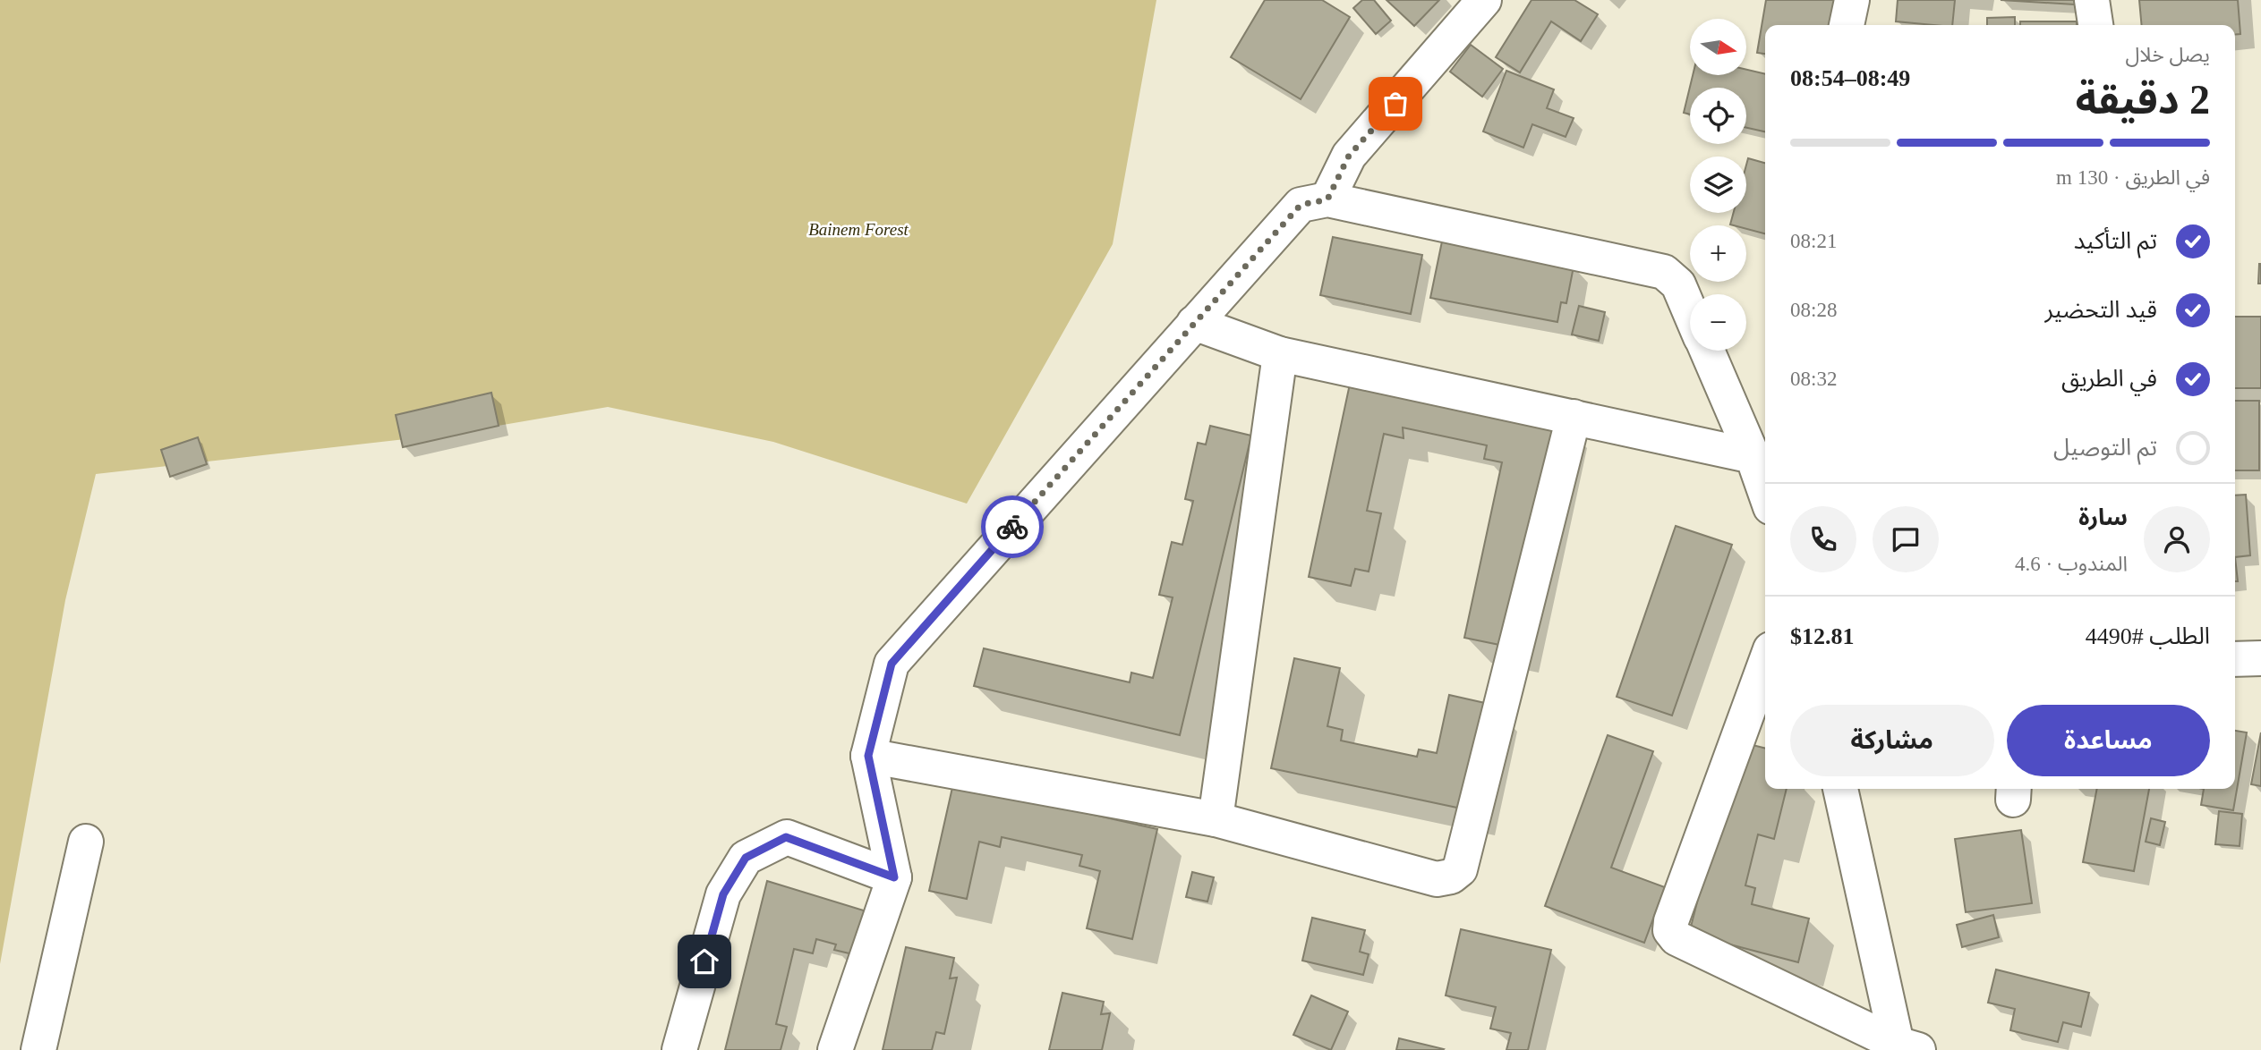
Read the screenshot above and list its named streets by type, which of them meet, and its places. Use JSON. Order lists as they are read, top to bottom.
{
  "parks": ["Bainem Forest"],
  "north": "right",
  "page": {
    "map_buttons": ["+", "−"],
    "heading": ["2 دقيقة", "يصل خلال", "08:49–08:54"],
    "panel": [
      "سارة",
      "المندوب · 4.6",
      "الطلب #4490",
      "$12.81"
    ],
    "bar": "في الطريق · 130 m",
    "list": [
      ["تم التأكيد", "08:21"],
      ["قيد التحضير", "08:28"],
      ["في الطريق", "08:32"],
      "تم التوصيل"
    ],
    "buttons": ["مساعدة", "مشاركة"]
  }
}
